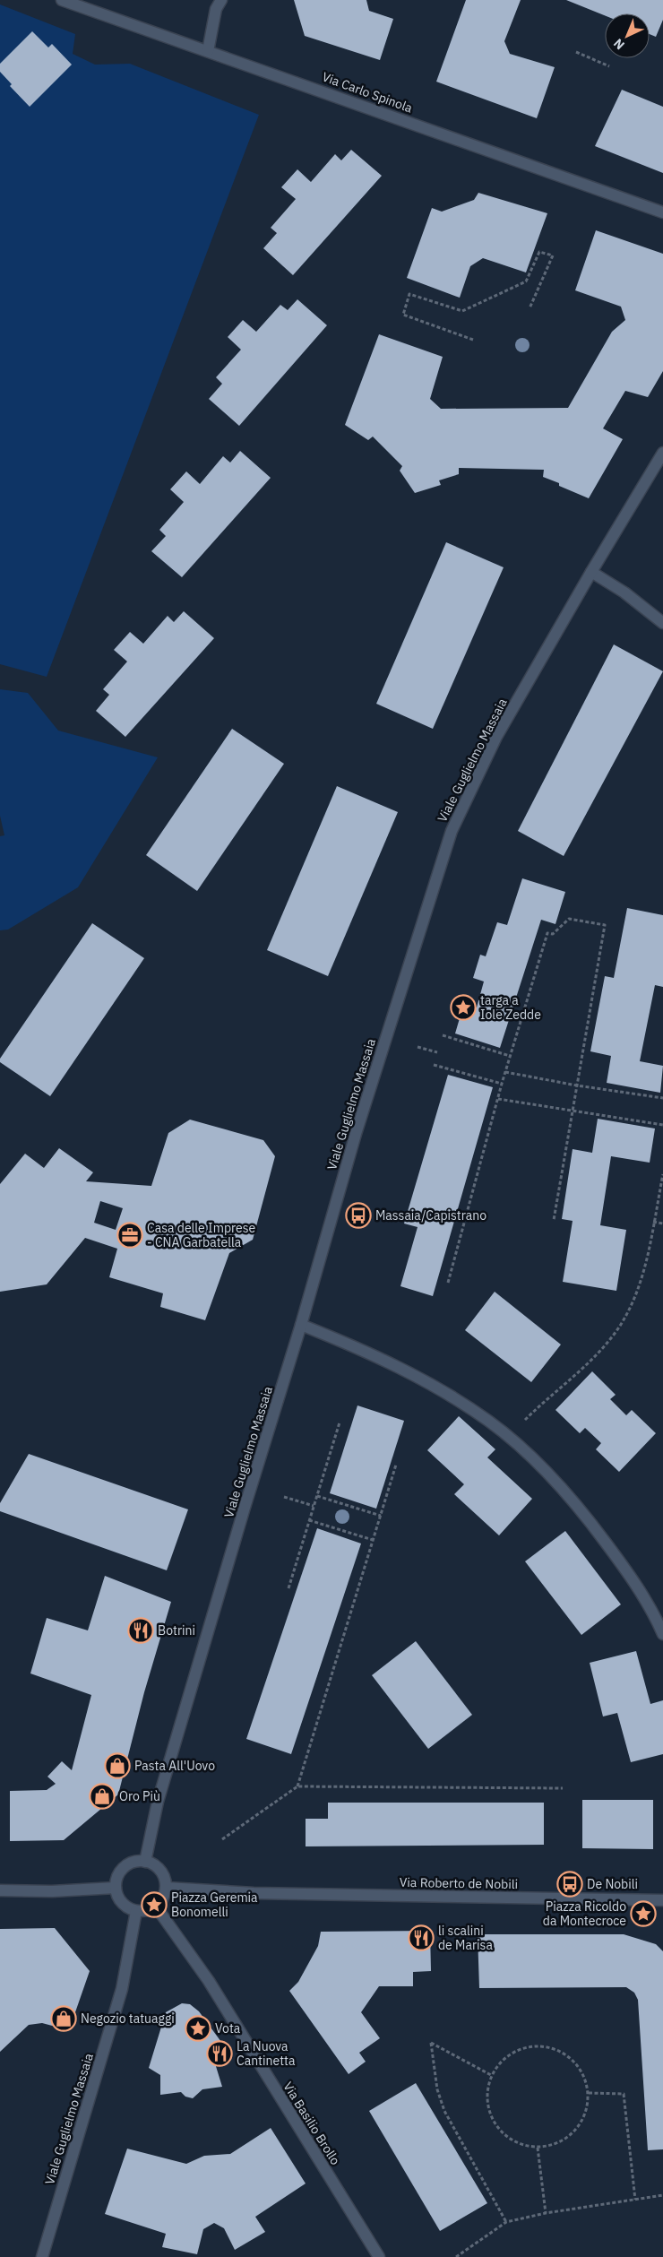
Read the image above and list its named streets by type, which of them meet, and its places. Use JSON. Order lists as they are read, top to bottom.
{
  "streets": {
    "street": [
      "Via Carlo Spinola",
      "Viale Guglielmo Massaia",
      "Via Roberto de Nobili",
      "Via Basilio Brollo"
    ]
  },
  "crossings": [
    ["Viale Guglielmo Massaia", "Via Roberto de Nobili"],
    ["Viale Guglielmo Massaia", "Via Basilio Brollo"],
    ["Via Roberto de Nobili", "Via Basilio Brollo"]
  ],
  "places": {
    "place": [
      "targa a Iole Zedde",
      "Piazza Geremia Bonomelli",
      "Piazza Ricoldo da Montecroce",
      "Vota"
    ],
    "bus stop": ["Massaia/Capistrano", "De Nobili"],
    "office": ["Casa delle Imprese - CNA Garbatella"],
    "restaurant": ["Botrini", "li scalini de Marisa", "La Nuova Cantinetta"],
    "shop": ["Pasta All'Uovo", "Oro Più", "Negozio tatuaggi"]
  },
  "north": "bottom left"
}
